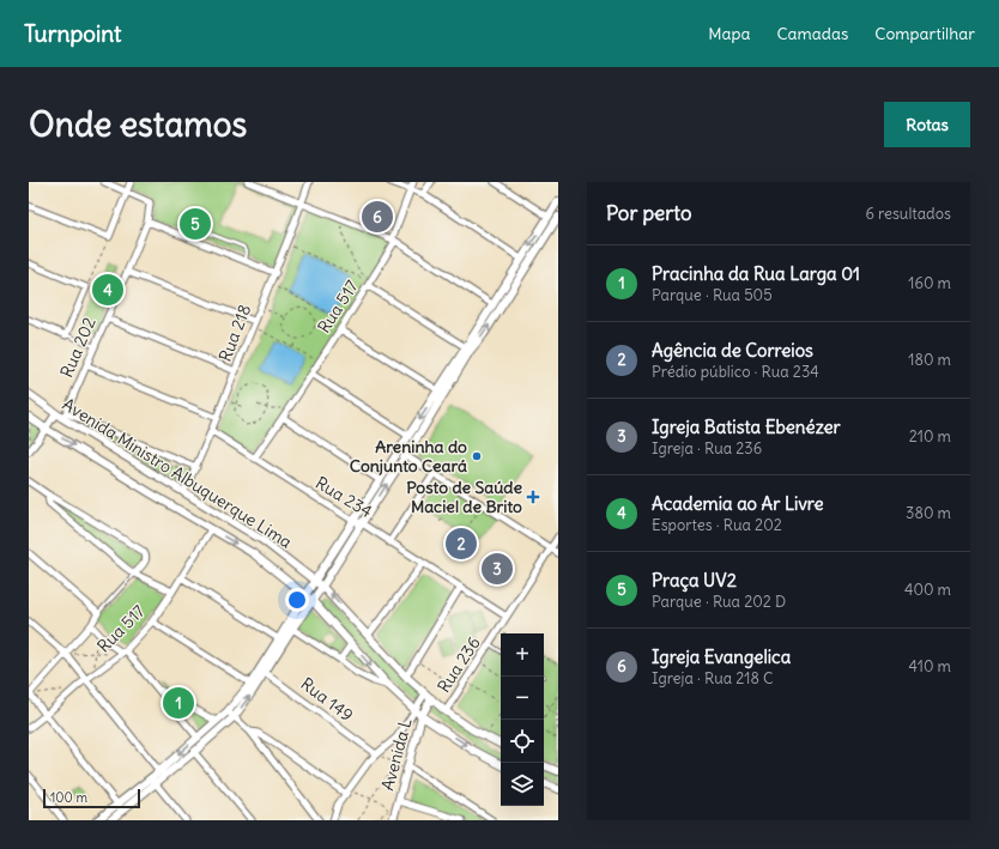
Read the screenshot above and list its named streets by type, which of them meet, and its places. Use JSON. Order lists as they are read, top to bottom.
{
  "streets": {
    "street": [
      "Rua 517",
      "Rua 218",
      "Rua 202",
      "Avenida Ministro Albuquerque Lima",
      "Rua 234",
      "Rua 236",
      "Rua 149",
      "Avenida L"
    ]
  },
  "crossings": [
    ["Rua 517", "Avenida Ministro Albuquerque Lima"],
    ["Rua 517", "Rua 234"],
    ["Rua 218", "Avenida Ministro Albuquerque Lima"],
    ["Rua 218", "Rua 234"],
    ["Rua 202", "Avenida Ministro Albuquerque Lima"],
    ["Avenida Ministro Albuquerque Lima", "Rua 236"],
    ["Avenida Ministro Albuquerque Lima", "Avenida L"],
    ["Rua 234", "Rua 236"]
  ],
  "places": {
    "other": ["Areninha do Conjunto Ceará"],
    "health": ["Posto de Saúde Maciel de Brito"]
  },
  "scale_bar": "100 m",
  "page": {
    "header": "Turnpoint",
    "nav": ["Mapa", "Camadas", "Compartilhar"],
    "buttons": "Rotas",
    "title": "Onde estamos",
    "heading": ["Por perto", "6 resultados"],
    "pins": [
      "6",
      "5",
      "4",
      "2",
      "3",
      "1"
    ],
    "list": [
      {
        "mark": "1",
        "name": "Pracinha da Rua Larga 01",
        "note": "Parque · Rua 505",
        "value": "160 m"
      },
      {
        "mark": "2",
        "name": "Agência de Correios",
        "note": "Prédio público · Rua 234",
        "value": "180 m"
      },
      {
        "mark": "3",
        "name": "Igreja Batista Ebenézer",
        "note": "Igreja · Rua 236",
        "value": "210 m"
      },
      {
        "mark": "4",
        "name": "Academia ao Ar Livre",
        "note": "Esportes · Rua 202",
        "value": "380 m"
      },
      {
        "mark": "5",
        "name": "Praça UV2",
        "note": "Parque · Rua 202 D",
        "value": "400 m"
      },
      {
        "mark": "6",
        "name": "Igreja Evangelica",
        "note": "Igreja · Rua 218 C",
        "value": "410 m"
      }
    ],
    "map_buttons": ["+", "−"],
    "scale": "100 m"
  }
}
